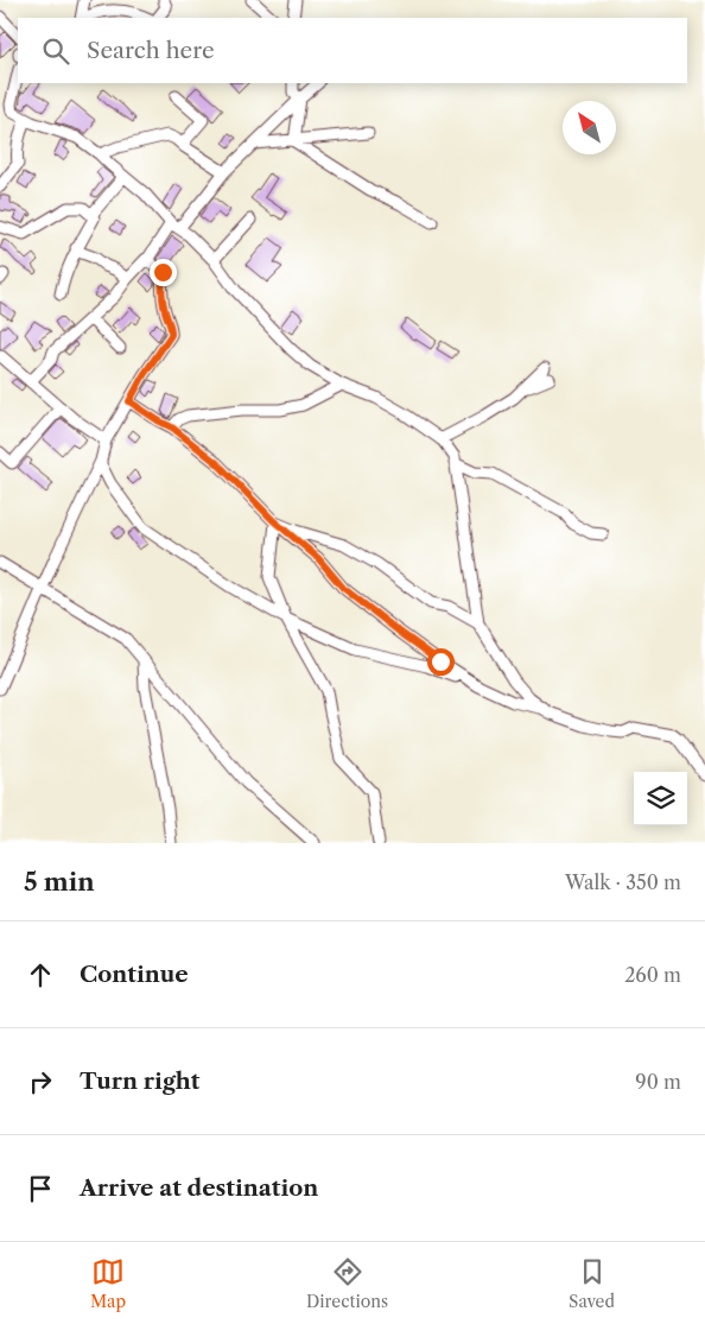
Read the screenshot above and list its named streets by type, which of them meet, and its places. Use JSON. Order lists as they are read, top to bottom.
{
  "north": "top left",
  "page": {
    "search": "Search here",
    "heading": ["5 min", "Walk · 350 m"],
    "list": [
      ["Continue", "260 m"],
      ["Turn right", "90 m"],
      "Arrive at destination"
    ],
    "nav": ["Map", "Directions", "Saved"]
  }
}
